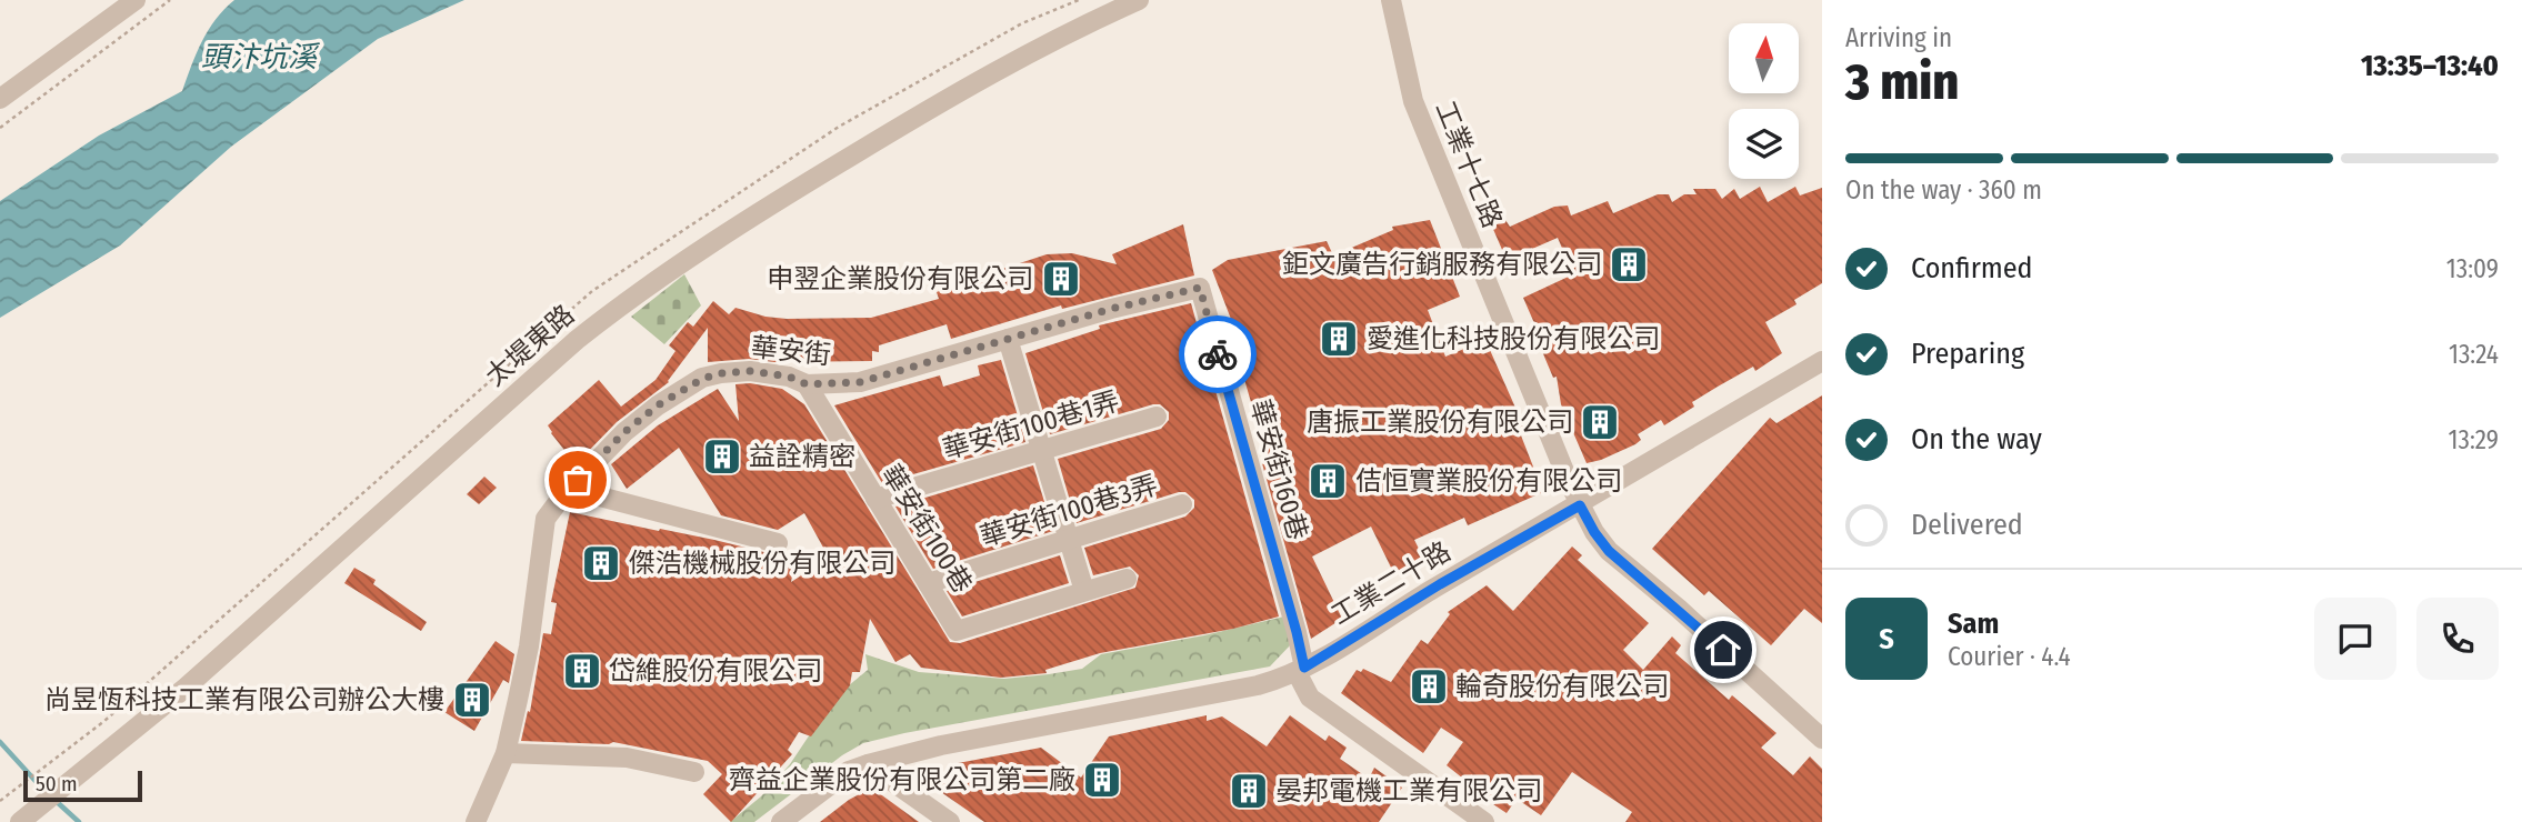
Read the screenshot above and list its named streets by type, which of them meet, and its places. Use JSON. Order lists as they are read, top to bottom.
{
  "streets": {
    "street": [
      "工業十七路",
      "太堤東路",
      "華安街",
      "華安街100巷1弄",
      "華安街160巷",
      "華安街100巷3弄",
      "華安街100巷",
      "工業二十路"
    ]
  },
  "crossings": [
    ["工業十七路", "工業二十路"],
    ["華安街", "華安街160巷"],
    ["華安街", "華安街100巷"],
    ["華安街100巷1弄", "華安街100巷"],
    ["華安街160巷", "工業二十路"],
    ["華安街100巷3弄", "華安街100巷"]
  ],
  "water": ["頭汴坑溪"],
  "places": {
    "building": [
      "鉅文廣告行銷服務有限公司",
      "申翌企業股份有限公司",
      "愛進化科技股份有限公司",
      "唐振工業股份有限公司",
      "益詮精密",
      "佶恒實業股份有限公司",
      "傑浩機械股份有限公司",
      "岱維股份有限公司",
      "輪奇股份有限公司",
      "尚昱恆科技工業有限公司辦公大樓",
      "齊益企業股份有限公司第二廠",
      "晏邦電機工業有限公司"
    ]
  },
  "scale_bar": "50 m",
  "north": "top",
  "page": {
    "heading": ["3 min", "Arriving in", "13:35–13:40"],
    "panel": ["Sam", "Courier · 4.4"],
    "bar": "On the way · 360 m",
    "list": [
      ["Confirmed", "13:09"],
      ["Preparing", "13:24"],
      ["On the way", "13:29"],
      "Delivered"
    ],
    "round": "S",
    "scale": "50 m"
  }
}
